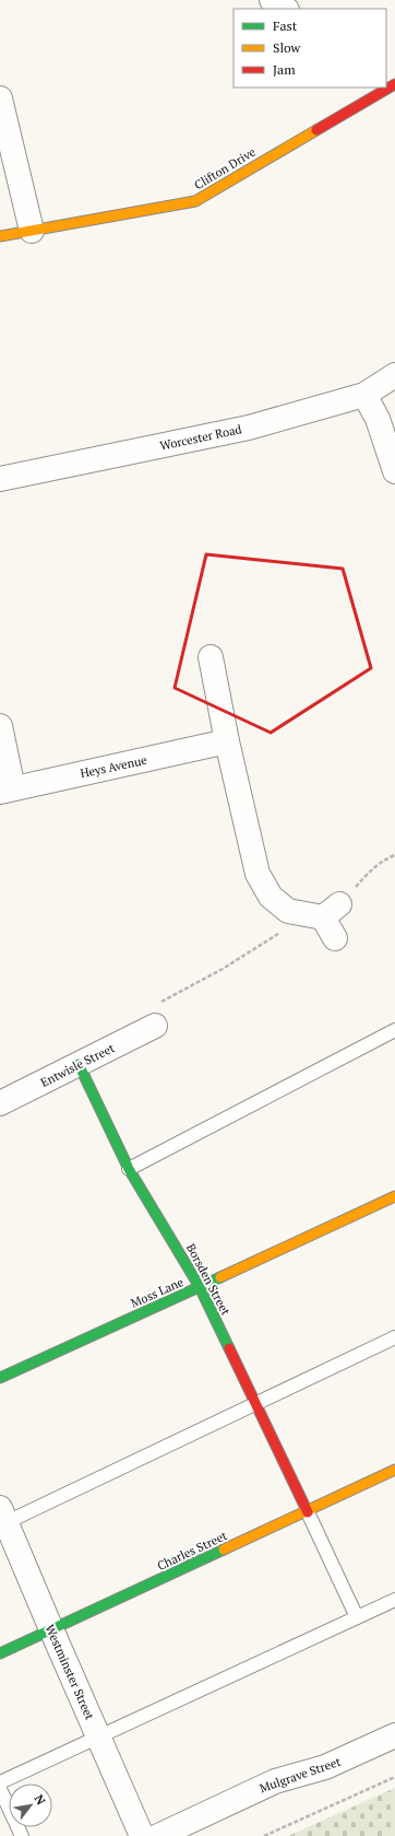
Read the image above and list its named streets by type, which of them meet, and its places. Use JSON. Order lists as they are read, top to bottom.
{
  "streets": {
    "street": [
      "Clifton Drive",
      "Worcester Road",
      "Heys Avenue",
      "Entwisle Street",
      "Borsden Street",
      "Moss Lane",
      "Charles Street",
      "Westminster Street",
      "Mulgrave Street"
    ]
  },
  "crossings": [
    ["Entwisle Street", "Borsden Street"],
    ["Borsden Street", "Moss Lane"],
    ["Borsden Street", "Charles Street"],
    ["Charles Street", "Westminster Street"]
  ],
  "legend": ["Fast", "Slow", "Jam"],
  "north": "top right"
}
